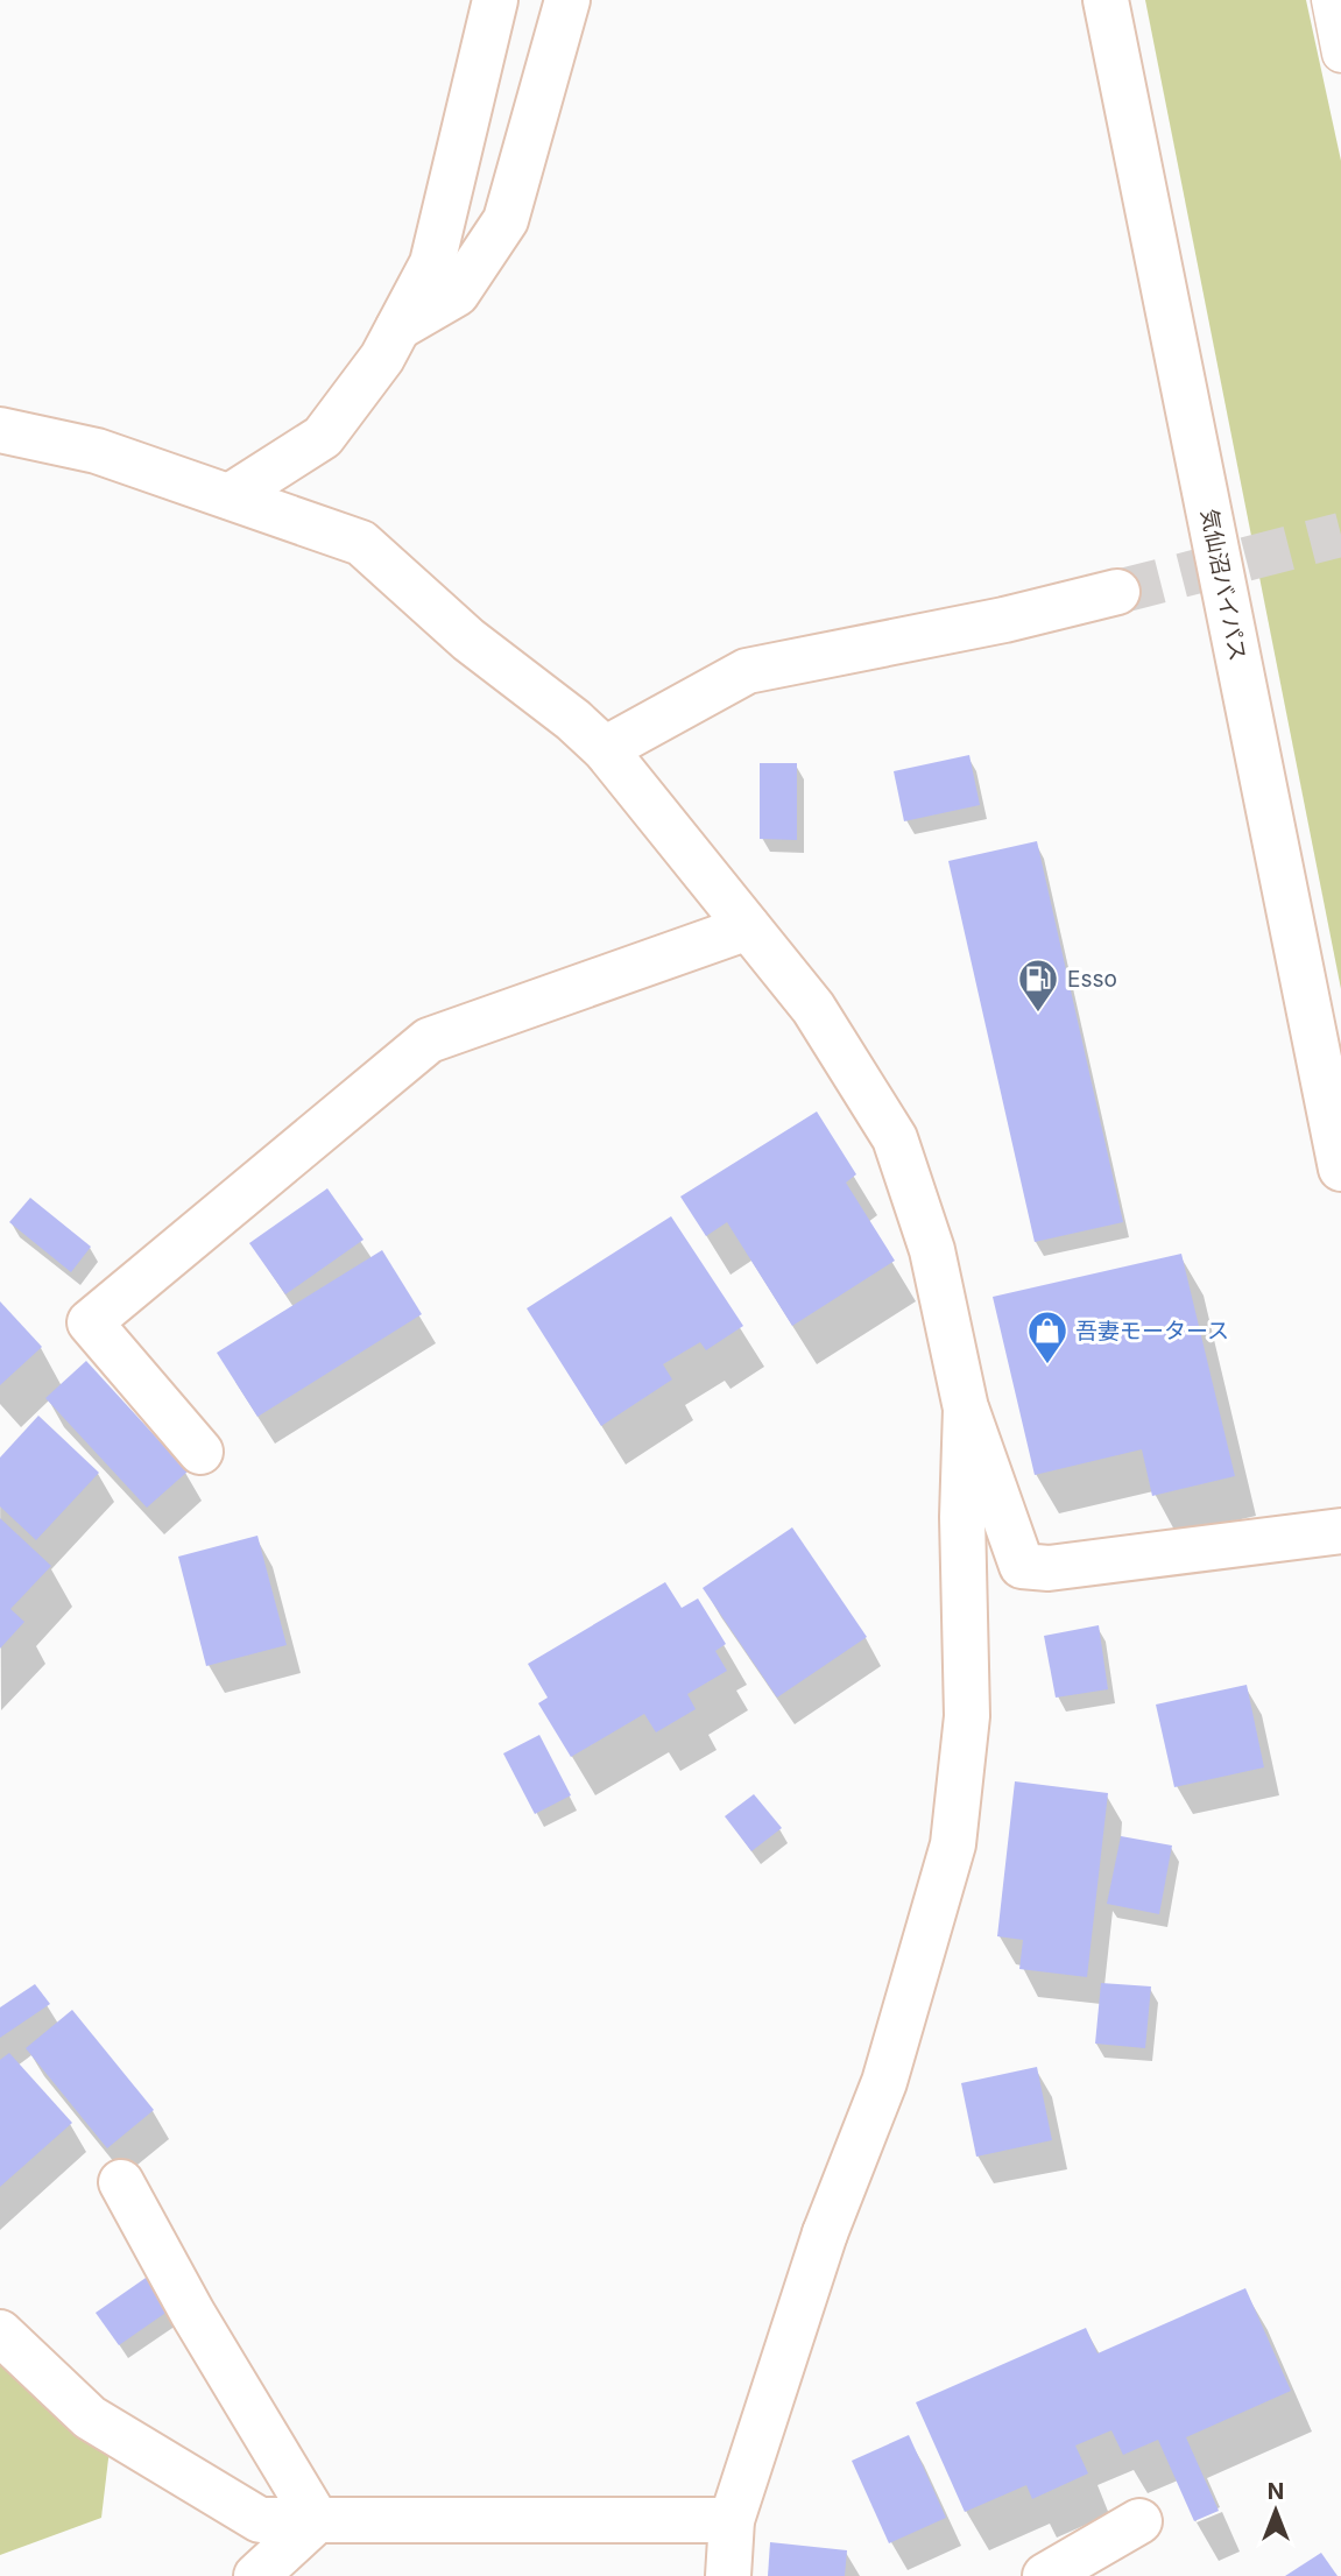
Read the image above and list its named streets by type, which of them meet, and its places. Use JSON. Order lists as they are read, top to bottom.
{
  "streets": {
    "main road": ["気仙沼バイパス"]
  },
  "places": {
    "fuel station": ["Esso"],
    "shop": ["吾妻モータース"]
  },
  "north": "top"
}
